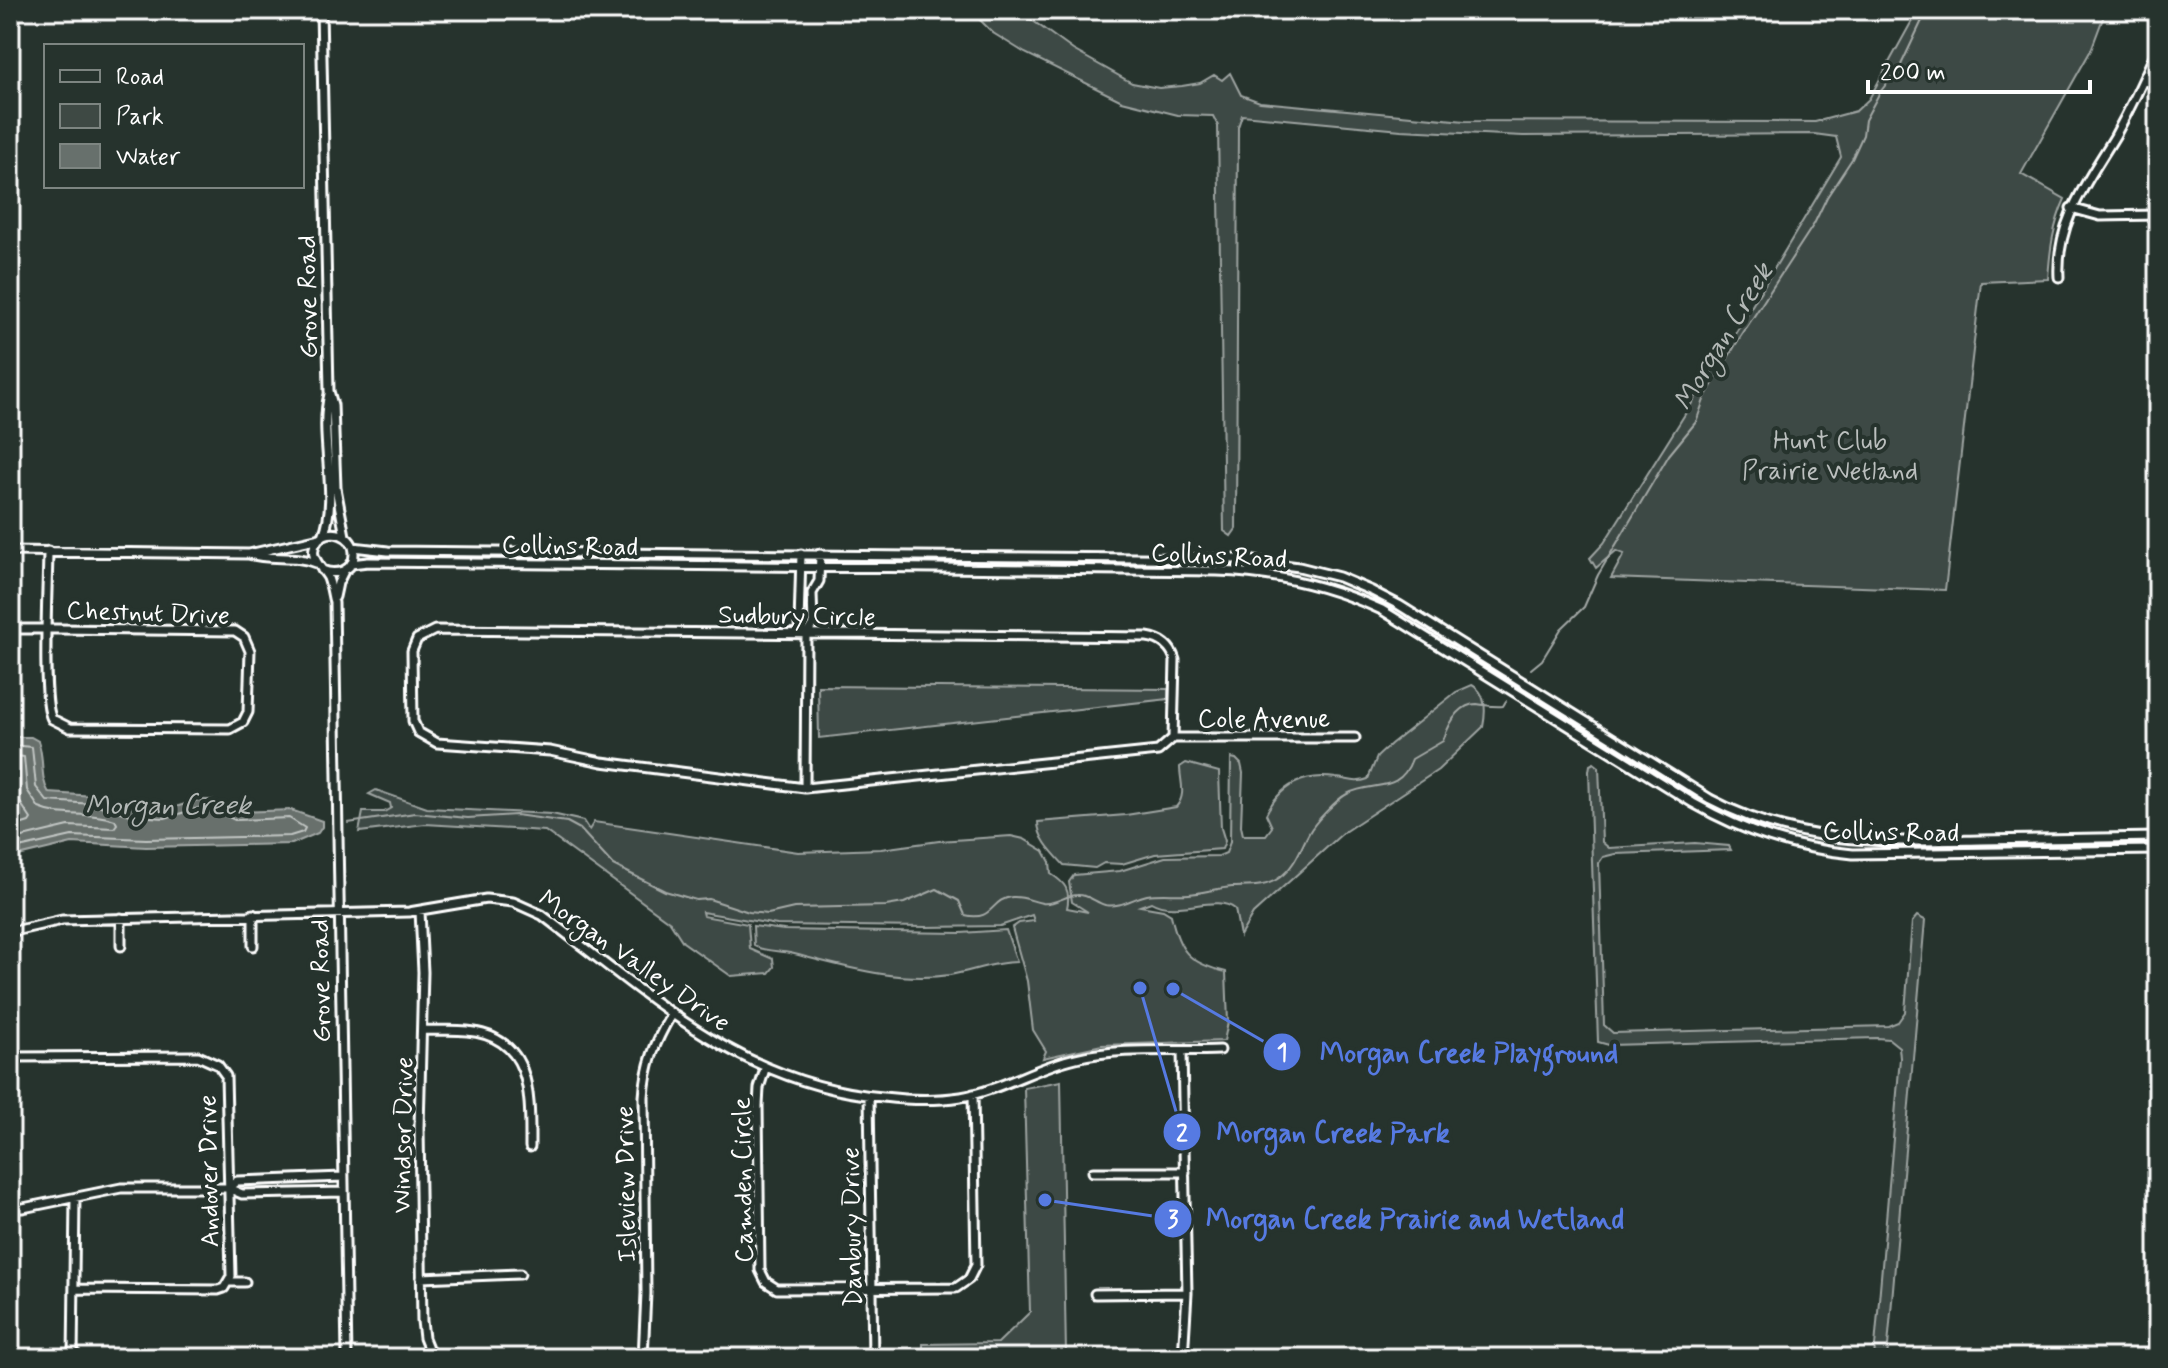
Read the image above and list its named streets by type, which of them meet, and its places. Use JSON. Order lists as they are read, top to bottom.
{
  "streets": {
    "street": [
      "Grove Road",
      "Collins Road",
      "Chestnut Drive",
      "Sudbury Circle",
      "Cole Avenue",
      "Morgan Valley Drive",
      "Windsor Drive",
      "Andover Drive",
      "Camden Circle",
      "Isleview Drive",
      "Danbury Drive"
    ]
  },
  "crossings": [
    ["Grove Road", "Collins Road"],
    ["Grove Road", "Morgan Valley Drive"],
    ["Sudbury Circle", "Cole Avenue"],
    ["Morgan Valley Drive", "Windsor Drive"],
    ["Morgan Valley Drive", "Camden Circle"],
    ["Morgan Valley Drive", "Isleview Drive"],
    ["Morgan Valley Drive", "Danbury Drive"],
    ["Camden Circle", "Danbury Drive"]
  ],
  "water": ["Morgan Creek"],
  "parks": ["Hunt Club Prairie Wetland"],
  "places": ["Morgan Creek Park", "Morgan Creek Playground", "Morgan Creek Prairie and Wetland"],
  "legend": ["Road", "Park", "Water"],
  "scale_bar": "200 m"
}
